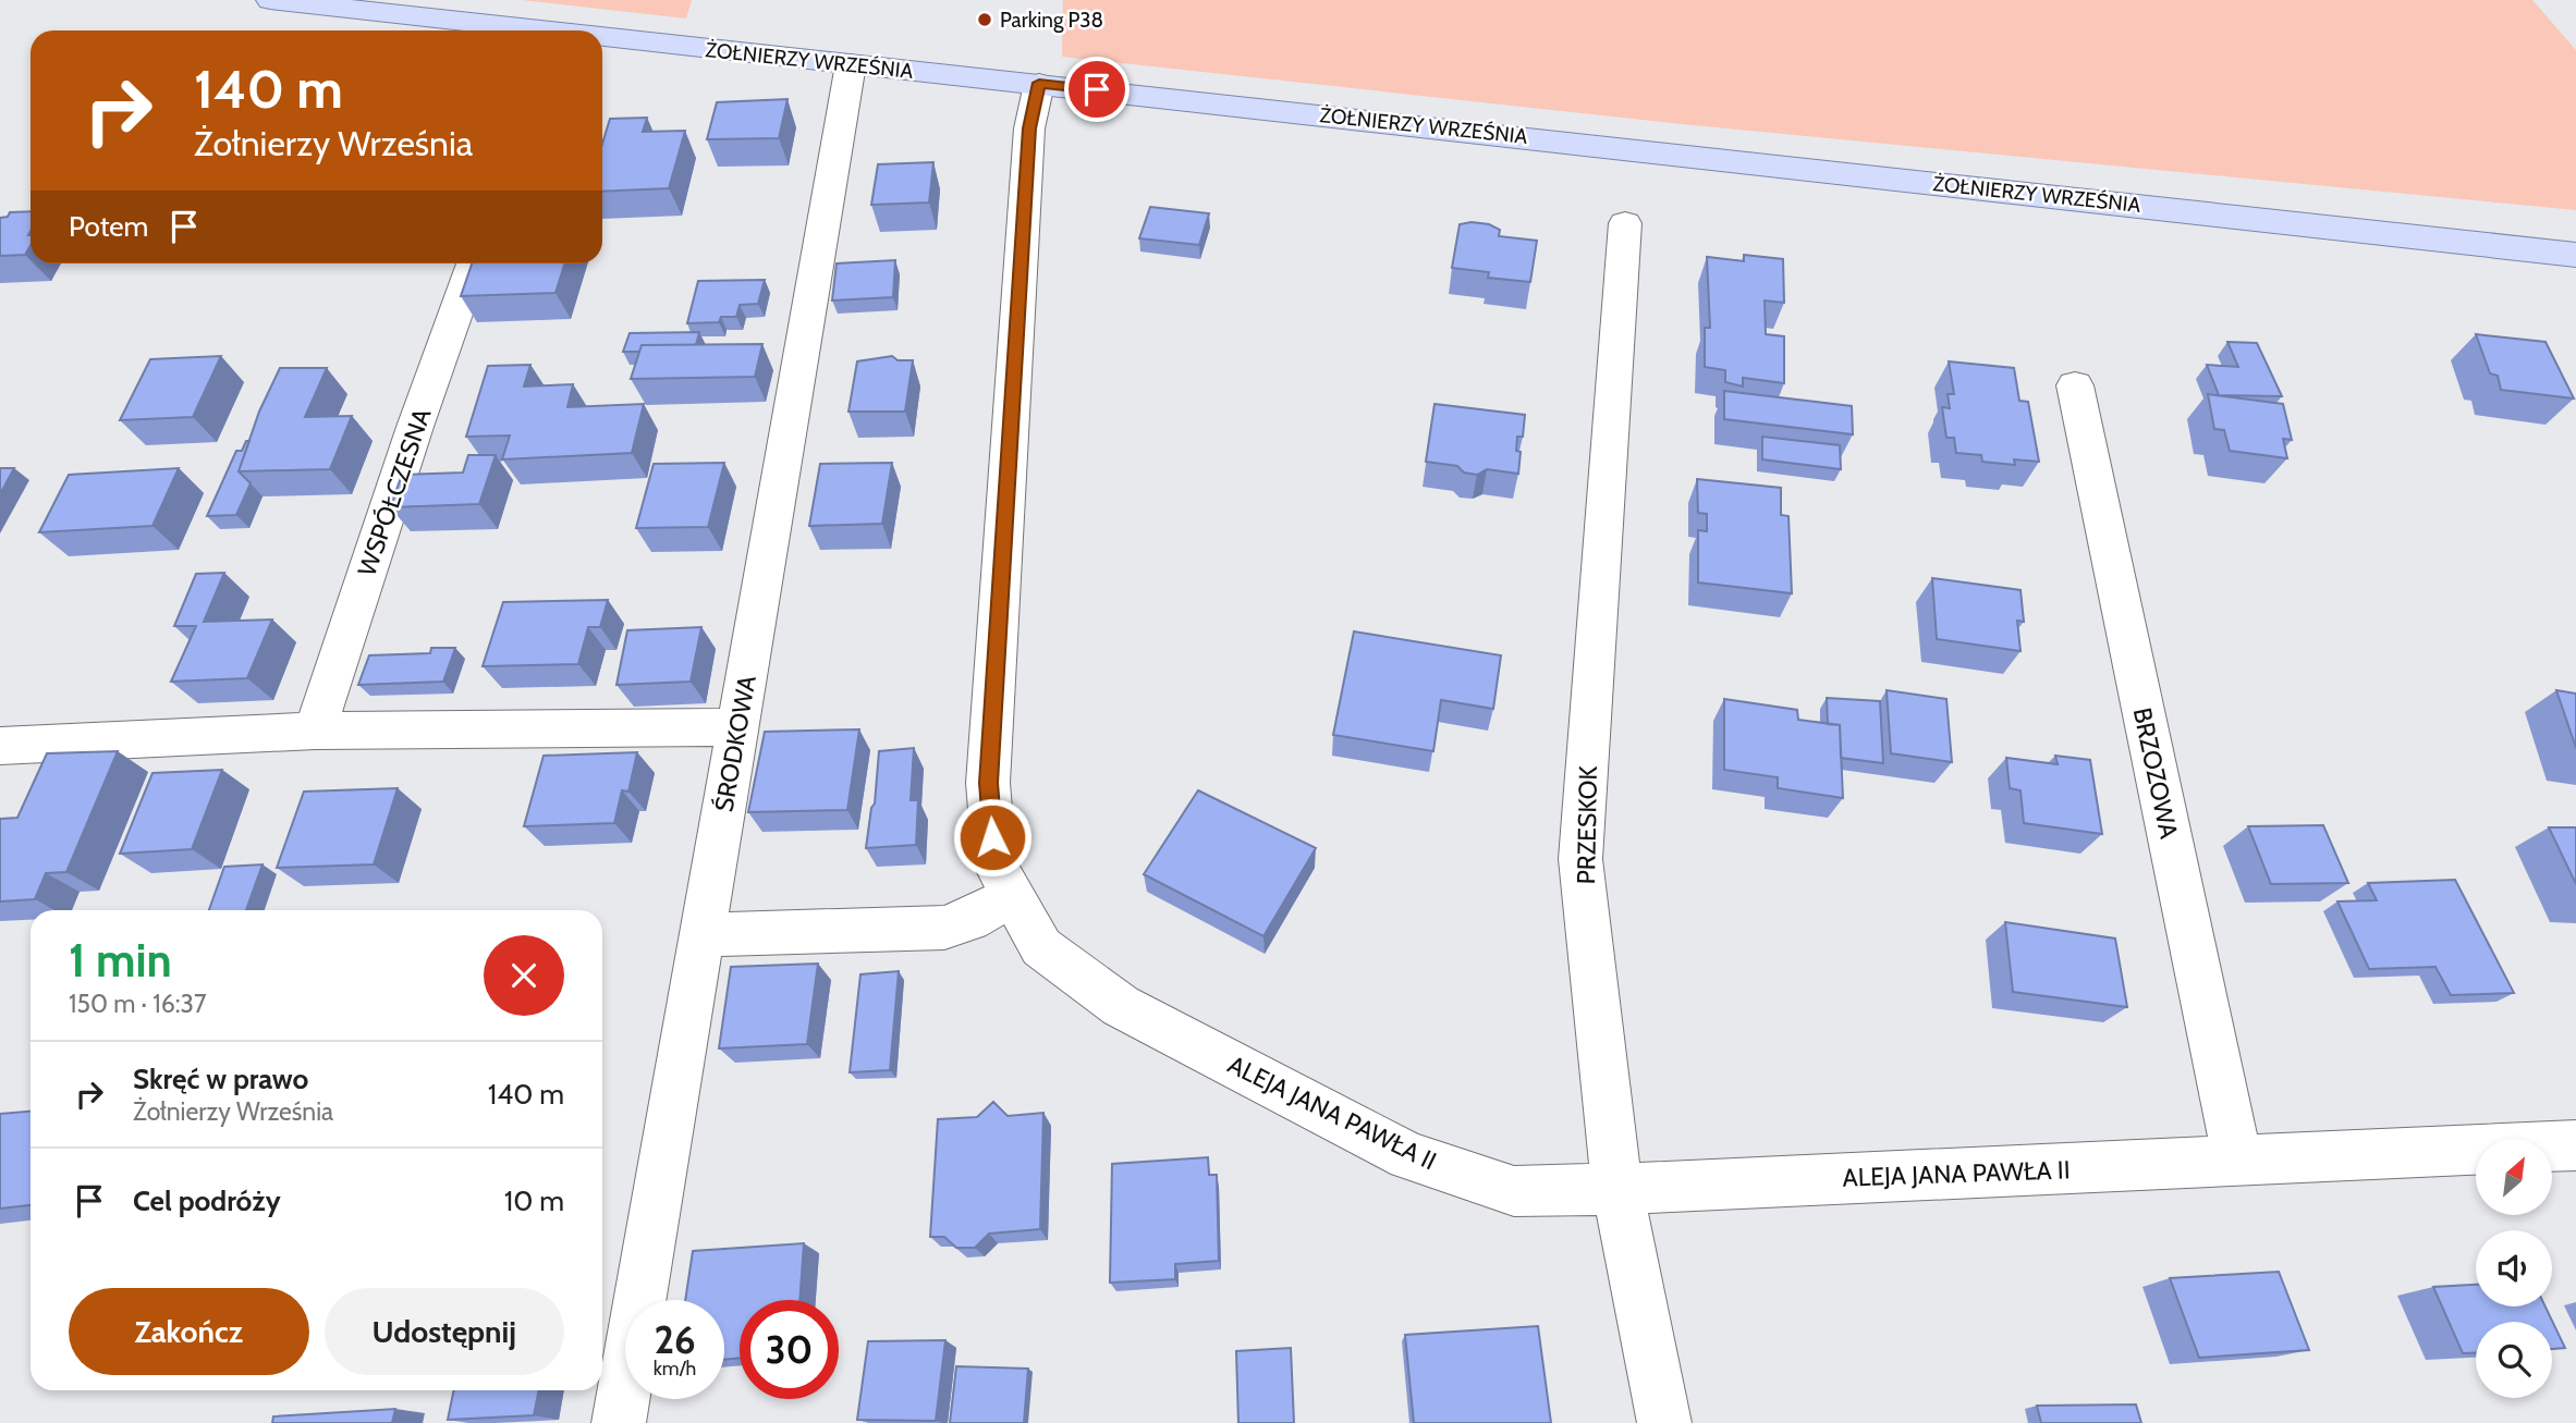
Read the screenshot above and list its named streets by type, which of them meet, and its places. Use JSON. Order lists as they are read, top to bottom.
{
  "streets": {
    "main road": ["ŻOŁNIERZY WRZEŚNIA"],
    "street": [
      "WSPÓŁCZESNA",
      "ŚRODKOWA",
      "BRZOZOWA",
      "PRZESKOK",
      "ALEJA JANA PAWŁA II"
    ]
  },
  "crossings": [
    ["ŻOŁNIERZY WRZEŚNIA", "ŚRODKOWA"],
    ["ŻOŁNIERZY WRZEŚNIA", "ALEJA JANA PAWŁA II"],
    ["BRZOZOWA", "ALEJA JANA PAWŁA II"],
    ["PRZESKOK", "ALEJA JANA PAWŁA II"]
  ],
  "places": ["Parking P38"],
  "north": "top right",
  "page": {
    "turn": ["140 m", "Żołnierzy Września"],
    "then": "Potem",
    "heading": ["1 min", "150 m · 16:37"],
    "list": [
      {
        "name": "Skręć w prawo",
        "note": "Żołnierzy Września",
        "value": "140 m"
      },
      {
        "name": "Cel podróży",
        "value": "10 m"
      }
    ],
    "buttons": ["Zakończ", "Udostępnij"],
    "speed": "26 km/h",
    "limit": "30"
  }
}
